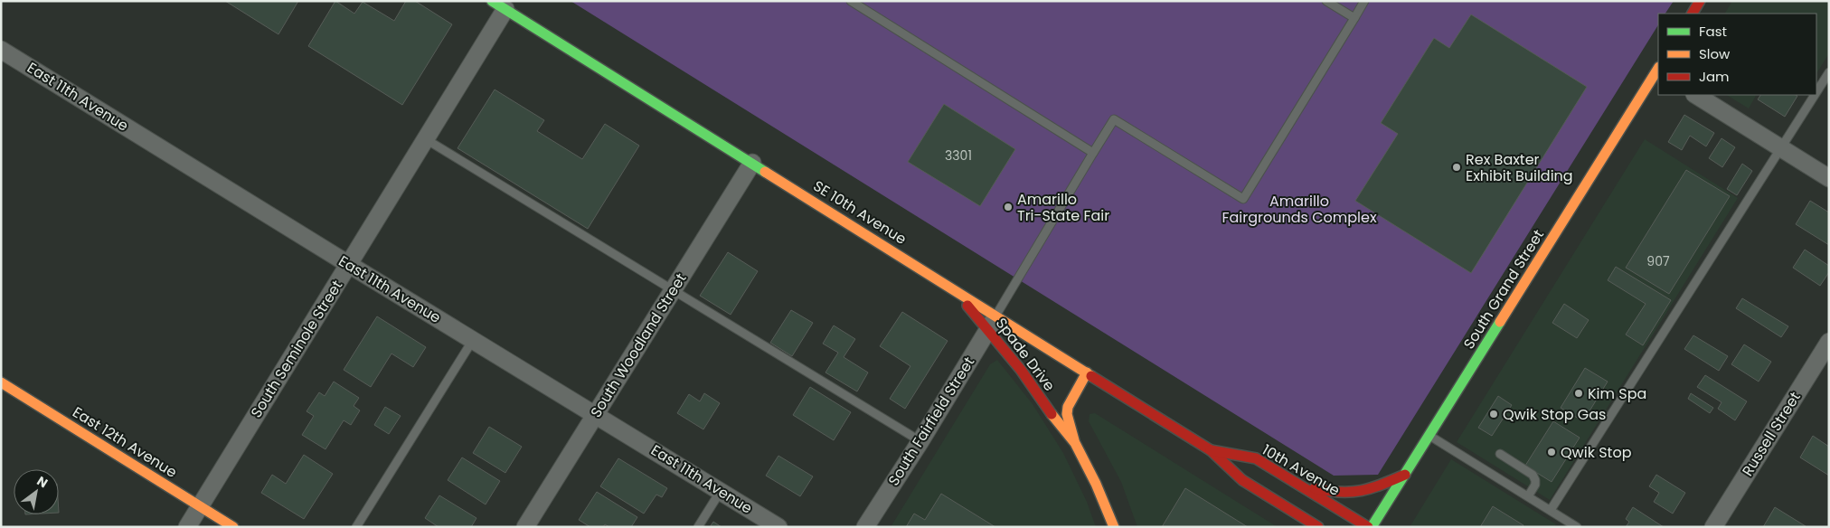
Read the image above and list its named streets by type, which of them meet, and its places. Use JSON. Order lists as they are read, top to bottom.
{
  "streets": {
    "main road": [
      "SE 10th Avenue",
      "South Grand Street",
      "Spade Drive",
      "East 12th Avenue",
      "10th Avenue"
    ],
    "street": [
      "East 11th Avenue",
      "South Woodland Street",
      "South Seminole Street",
      "South Fairfield Street",
      "Russell Street"
    ]
  },
  "crossings": [
    ["East 11th Avenue", "South Woodland Street"],
    ["East 11th Avenue", "South Seminole Street"],
    ["SE 10th Avenue", "South Woodland Street"],
    ["SE 10th Avenue", "South Seminole Street"],
    ["SE 10th Avenue", "Spade Drive"],
    ["SE 10th Avenue", "South Fairfield Street"],
    ["SE 10th Avenue", "10th Avenue"],
    ["South Seminole Street", "East 12th Avenue"],
    ["Spade Drive", "South Fairfield Street"]
  ],
  "parks": ["Amarillo Fairgrounds Complex"],
  "places": [
    "Rex Baxter Exhibit Building",
    "Amarillo Tri-State Fair",
    "Kim Spa",
    "Qwik Stop Gas",
    "Qwik Stop"
  ],
  "house_numbers": ["3301", "907"],
  "legend": ["Fast", "Slow", "Jam"],
  "north": "top right"
}
